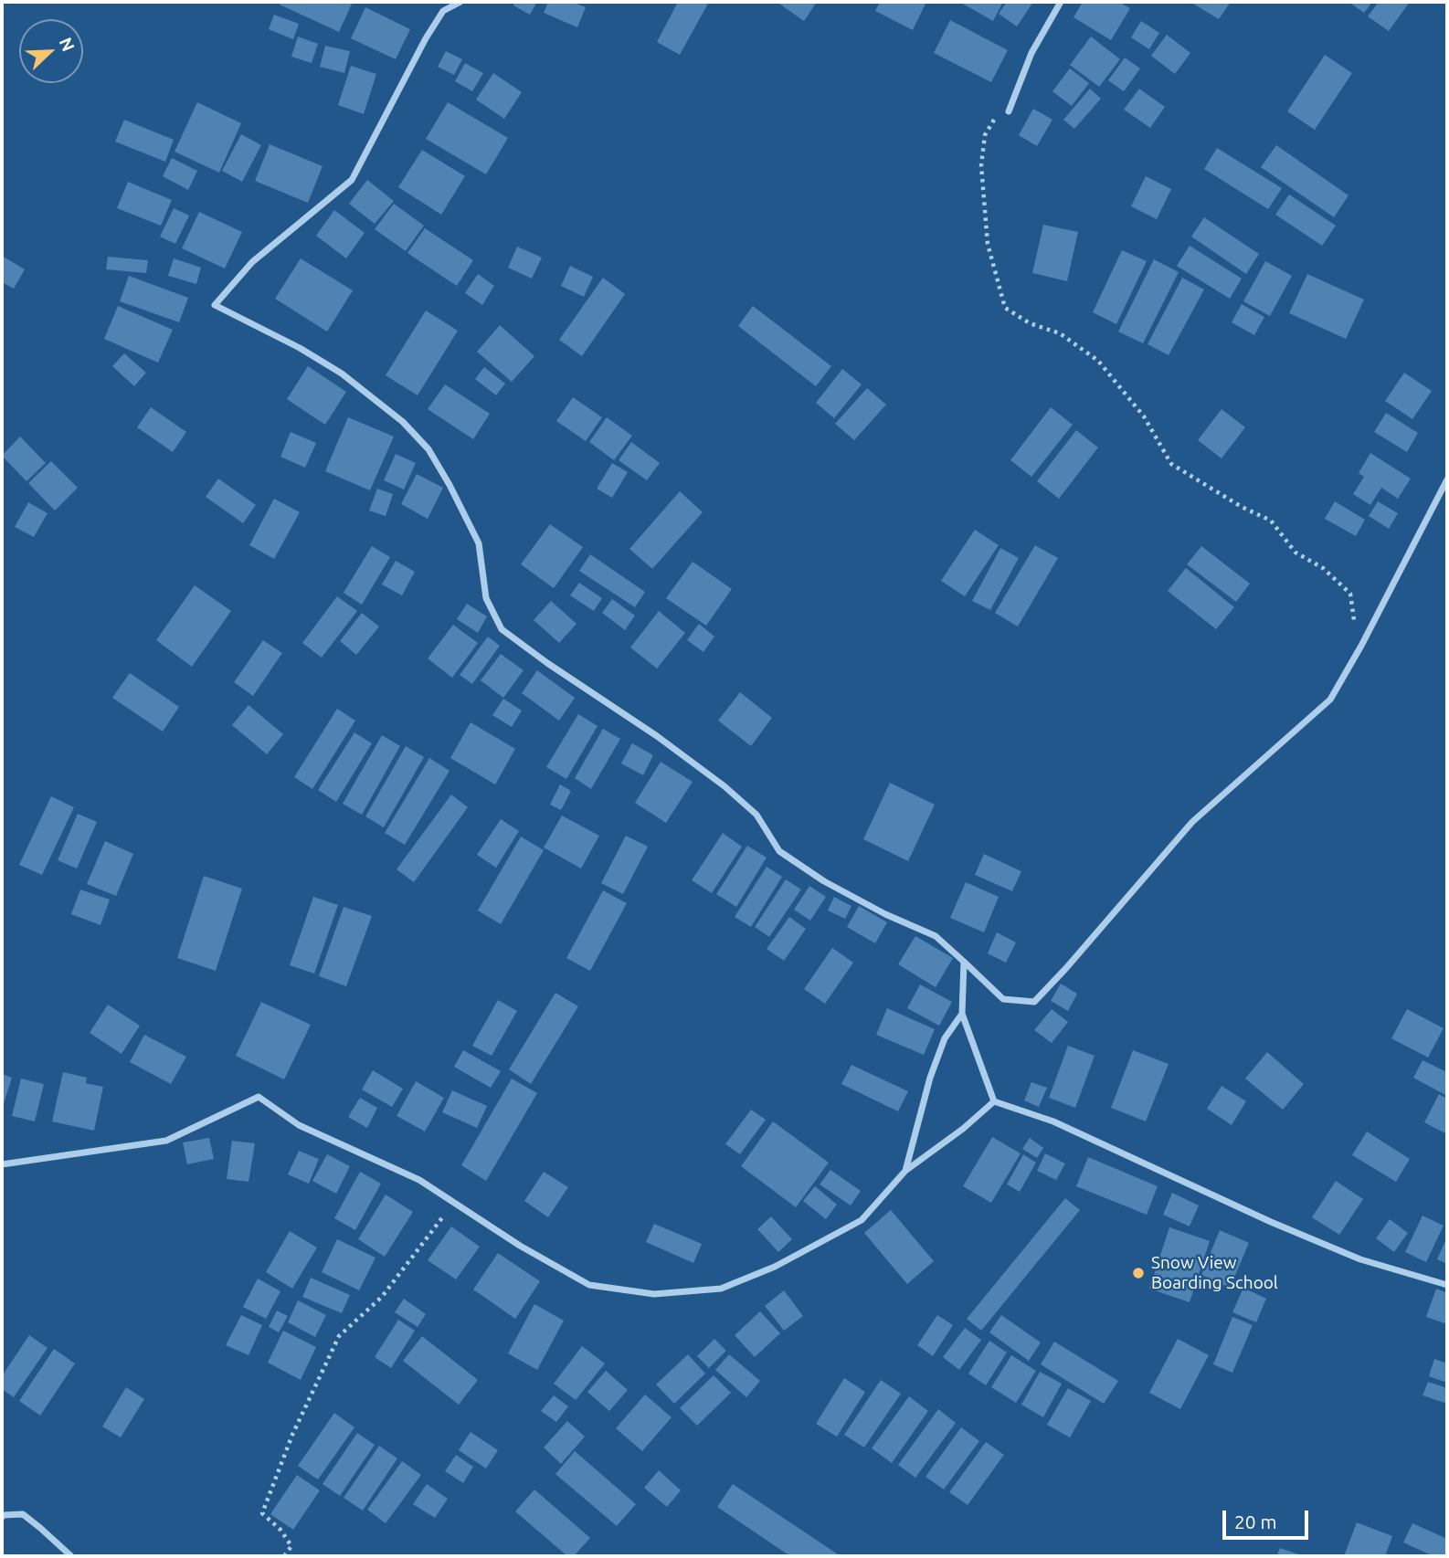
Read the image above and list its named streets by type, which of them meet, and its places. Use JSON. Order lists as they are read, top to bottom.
{
  "places": ["Snow View Boarding School"],
  "scale_bar": "20 m",
  "north": "top right"
}
